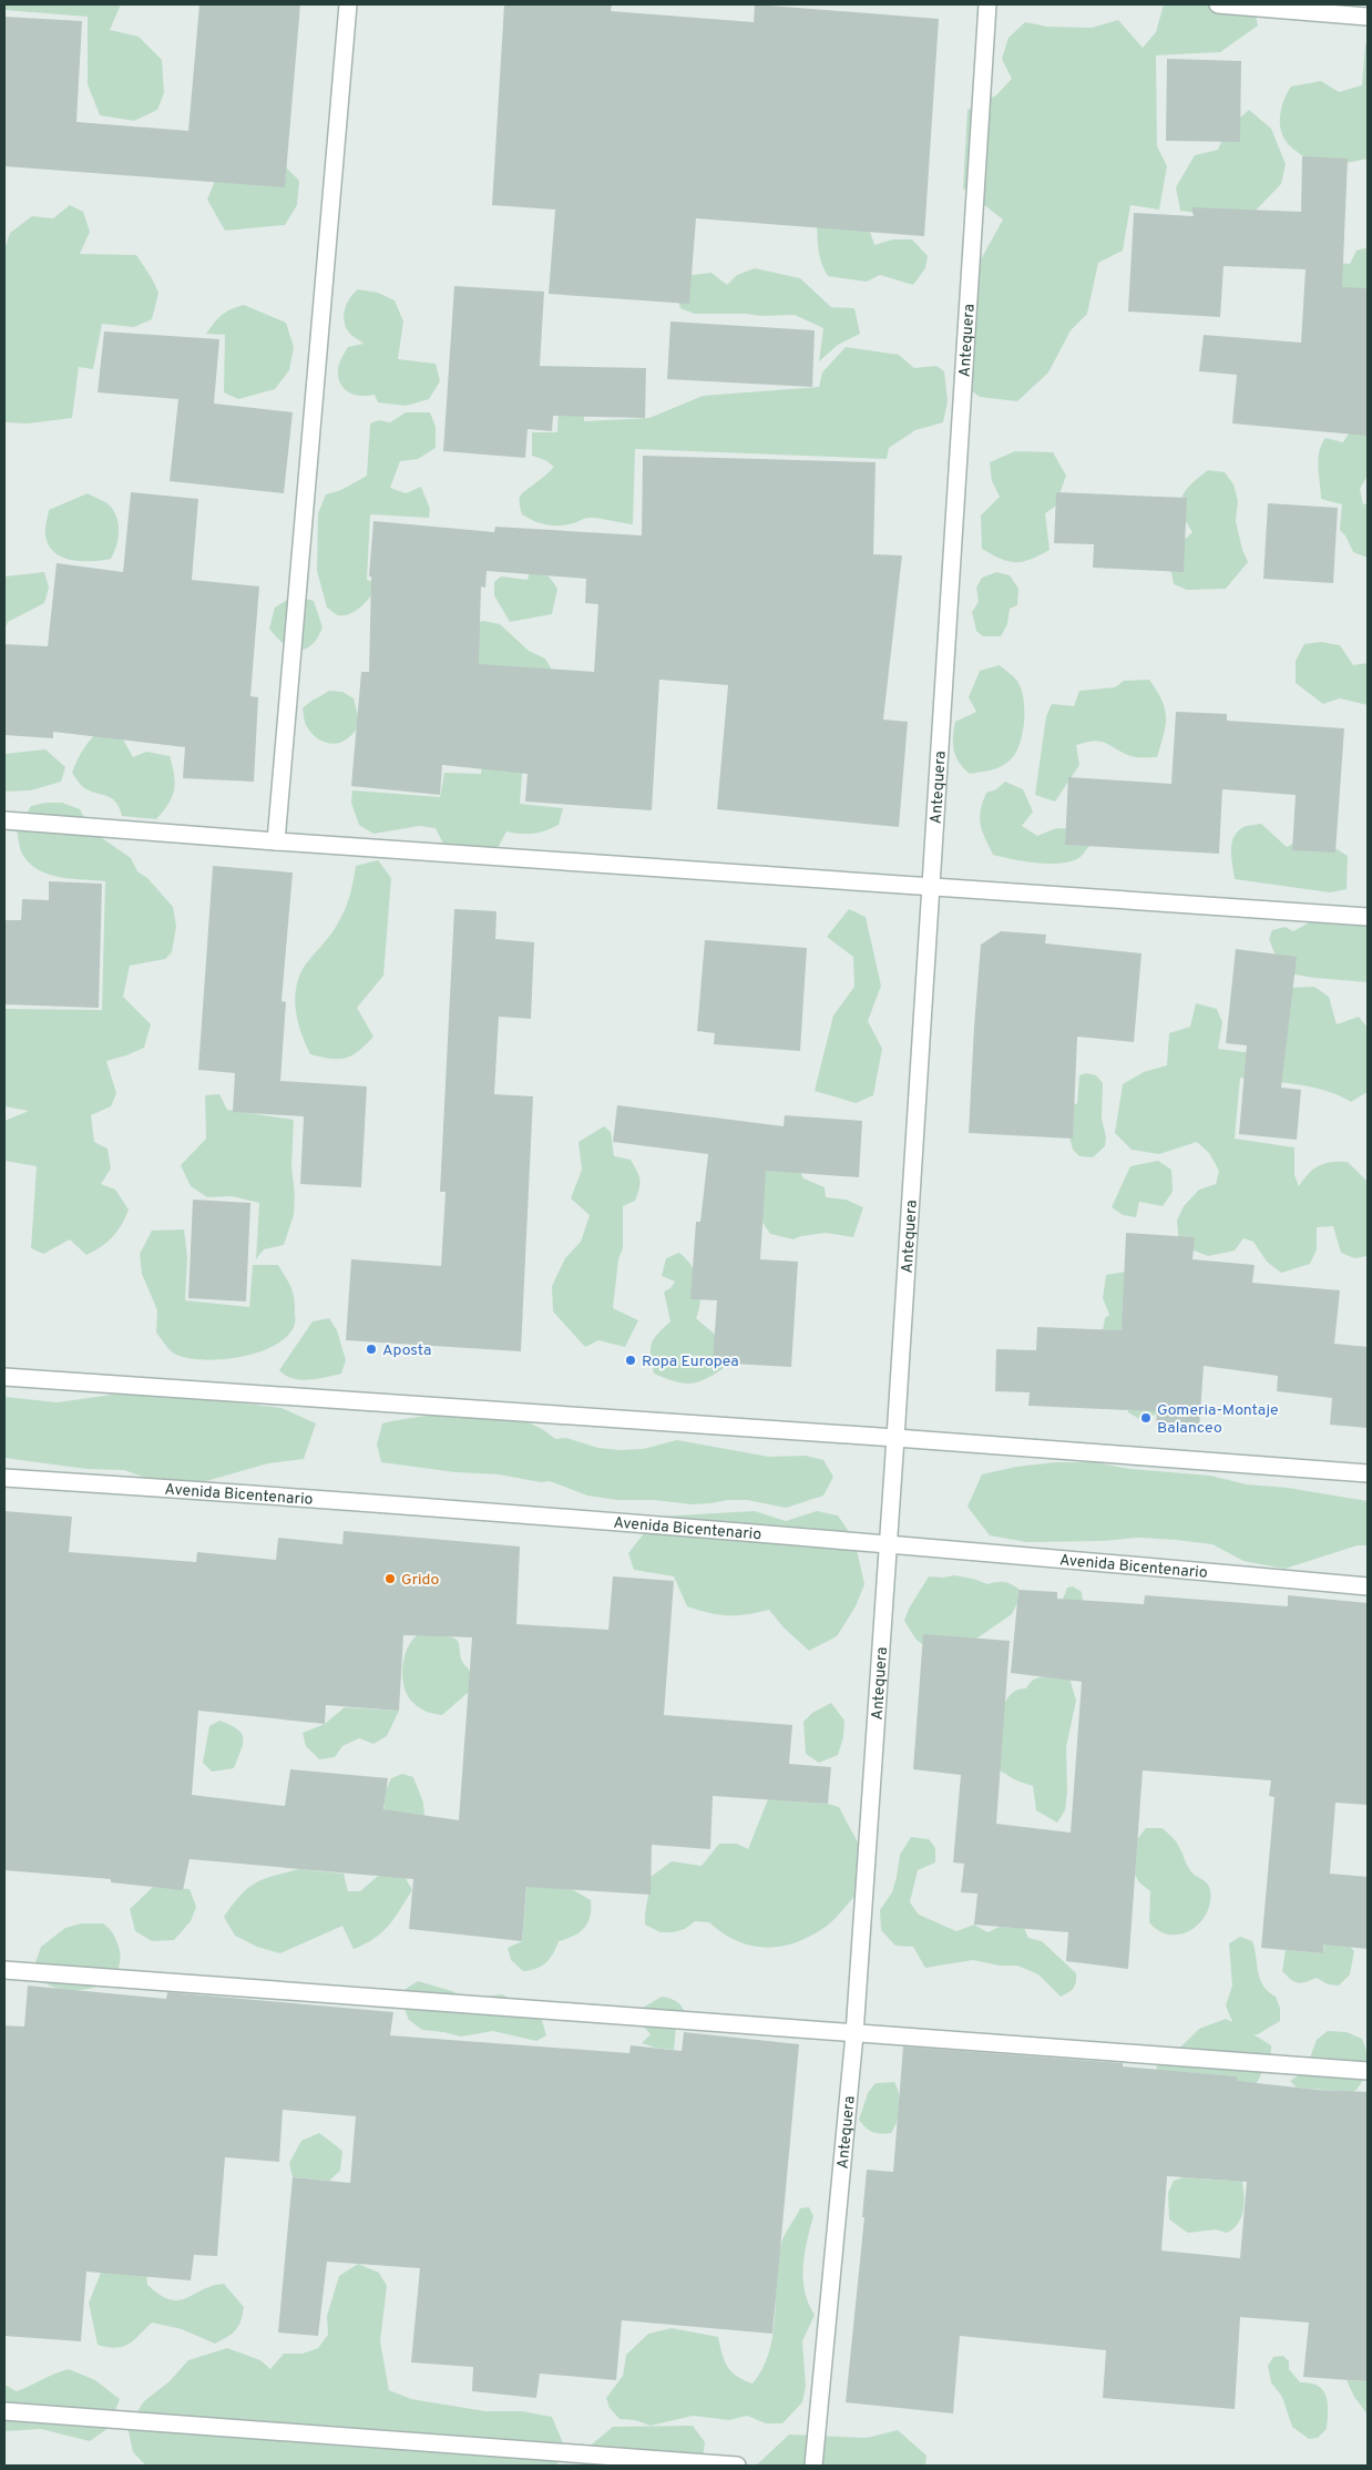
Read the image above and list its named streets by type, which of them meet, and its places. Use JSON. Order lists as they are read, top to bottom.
{
  "streets": {
    "street": ["Antequera", "Avenida Bicentenario"]
  },
  "crossings": [
    ["Antequera", "Avenida Bicentenario"]
  ],
  "places": [
    "Aposta",
    "Ropa Europea",
    "Gomeria-Montaje Balanceo",
    "Grido"
  ]
}
